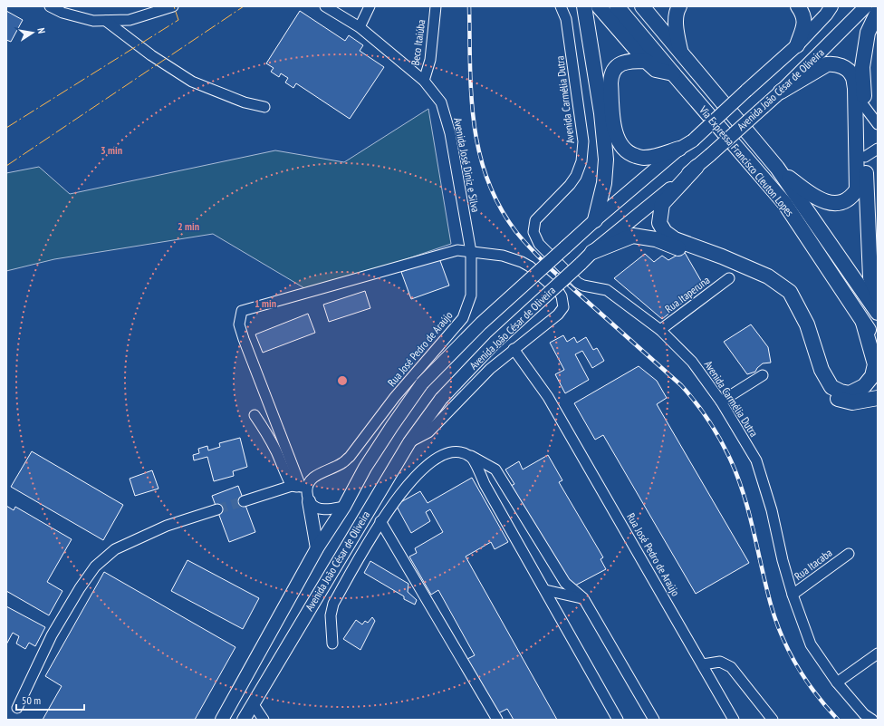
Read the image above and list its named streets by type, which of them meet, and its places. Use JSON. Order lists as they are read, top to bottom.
{
  "streets": {
    "highway": ["Via Expressa Francisco Cleuton Lopes"],
    "main road": ["Avenida João César de Oliveira"],
    "street": [
      "Beco Itaiúba",
      "Avenida Carmélia Dutra",
      "Avenida José Diniz e Silva",
      "Rua Itaperuna",
      "Rua José Pedro de Araújo",
      "Rua Itacaba"
    ]
  },
  "crossings": [
    ["Beco Itaiúba", "Avenida José Diniz e Silva"],
    ["Avenida Carmélia Dutra", "Rua Itaperuna"],
    ["Avenida Carmélia Dutra", "Rua Itacaba"],
    ["Avenida José Diniz e Silva", "Rua José Pedro de Araújo"]
  ],
  "scale_bar": "50 m",
  "north": "right",
  "rings": ["3 min", "2 min", "1 min"]
}
